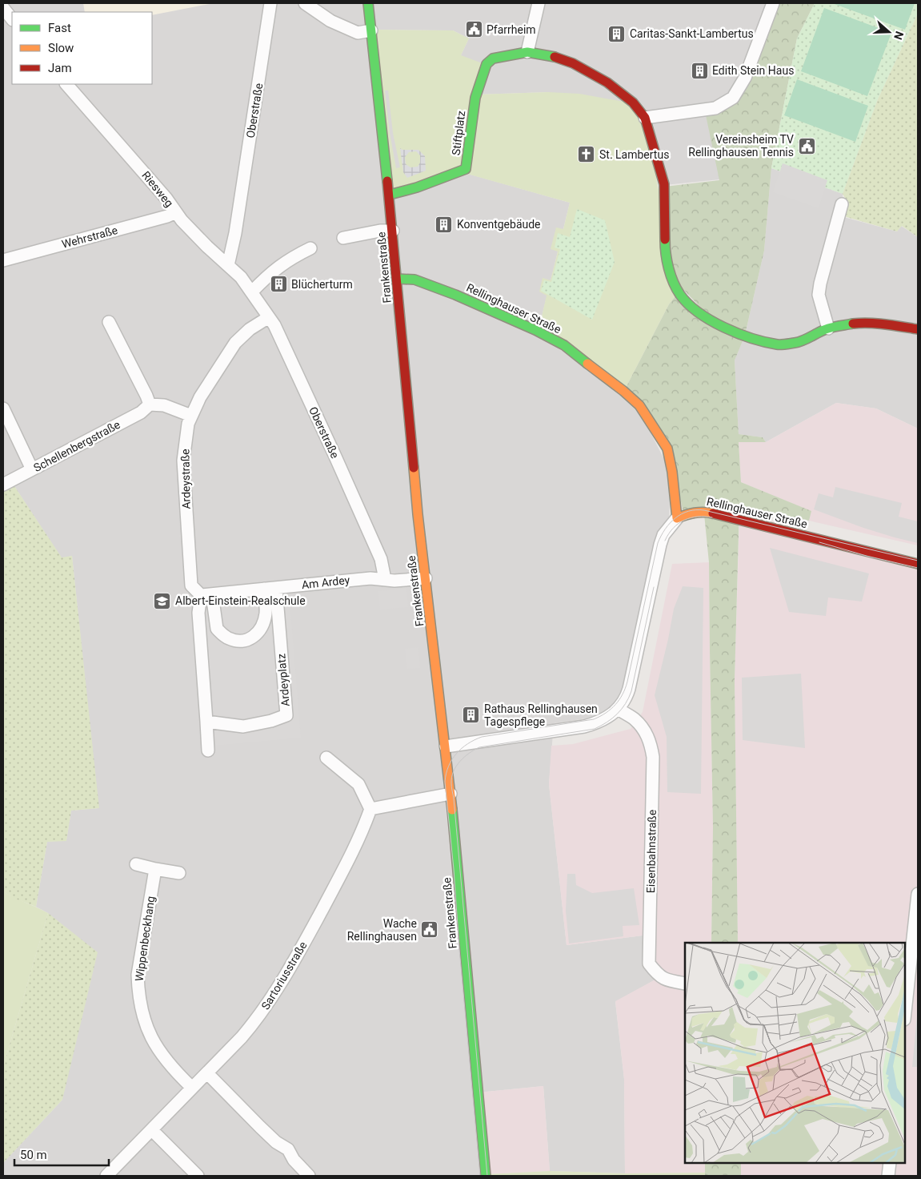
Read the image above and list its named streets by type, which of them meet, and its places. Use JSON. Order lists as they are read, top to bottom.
{
  "streets": {
    "main road": ["Stiftplatz", "Frankenstraße", "Rellinghauser Straße"],
    "street": [
      "Oberstraße",
      "Riesweg",
      "Wehrstraße",
      "Schellenbergstraße",
      "Ardeystraße",
      "Am Ardey",
      "Ardeyplatz",
      "Eisenbahnstraße",
      "Wippenbeckhang",
      "Sartoriusstraße"
    ]
  },
  "crossings": [
    ["Oberstraße", "Riesweg"],
    ["Oberstraße", "Ardeystraße"],
    ["Oberstraße", "Am Ardey"],
    ["Stiftplatz", "Frankenstraße"],
    ["Riesweg", "Wehrstraße"],
    ["Frankenstraße", "Rellinghauser Straße"],
    ["Frankenstraße", "Am Ardey"],
    ["Ardeystraße", "Am Ardey"],
    ["Am Ardey", "Ardeyplatz"],
    ["Wippenbeckhang", "Sartoriusstraße"]
  ],
  "places": {
    "public building": ["Pfarrheim", "Vereinsheim TV Rellinghausen Tennis", "Wache Rellinghausen"],
    "building": [
      "Caritas-Sankt-Lambertus",
      "Edith Stein Haus",
      "Konventgebäude",
      "Blücherturm",
      "Rathaus Rellinghausen Tagespflege"
    ],
    "church": ["St. Lambertus"],
    "school or university": ["Albert-Einstein-Realschule"]
  },
  "legend": ["Fast", "Slow", "Jam"],
  "scale_bar": "50 m",
  "north": "right"
}
